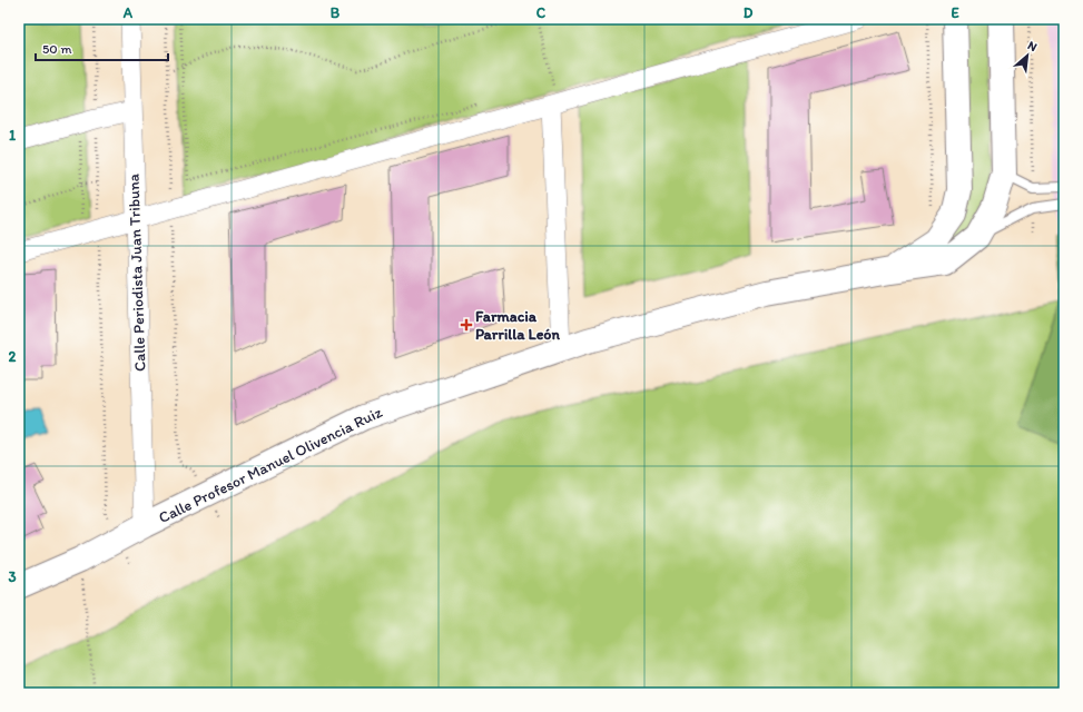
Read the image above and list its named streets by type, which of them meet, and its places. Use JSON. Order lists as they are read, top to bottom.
{
  "streets": {
    "street": ["Calle Periodista Juan Tribuna", "Calle Profesor Manuel Olivencia Ruiz"]
  },
  "crossings": [
    ["Calle Periodista Juan Tribuna", "Calle Profesor Manuel Olivencia Ruiz"]
  ],
  "places": {
    "health": ["Farmacia Parrilla León"]
  },
  "scale_bar": "50 m",
  "north": "top right",
  "grid": {
    "columns": [
      "A",
      "B",
      "C",
      "D",
      "E"
    ],
    "rows": ["1", "2", "3"]
  }
}
